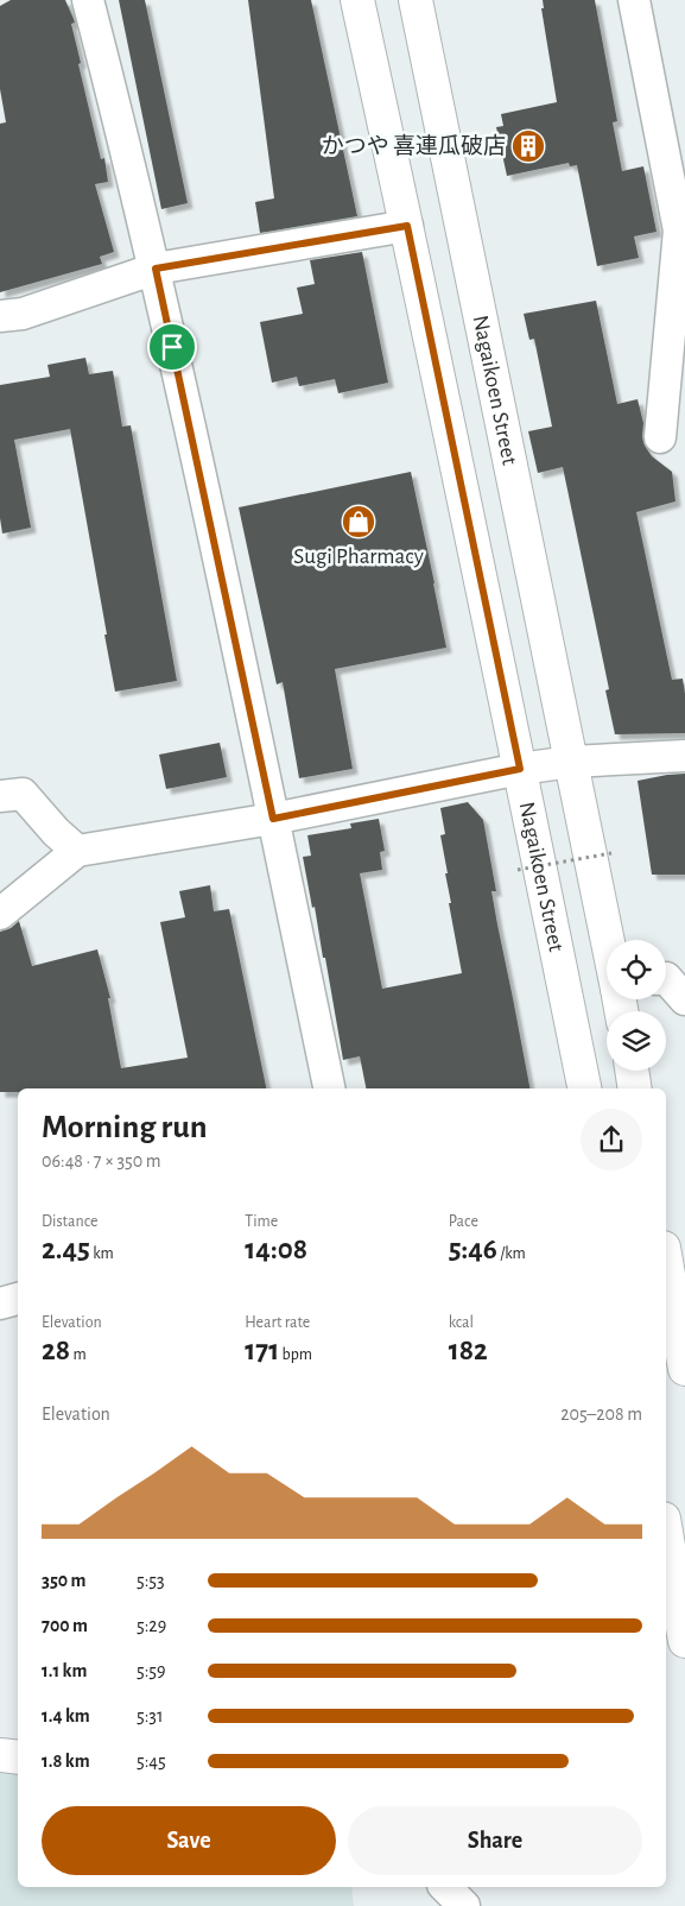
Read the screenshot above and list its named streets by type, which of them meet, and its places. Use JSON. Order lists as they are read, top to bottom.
{
  "streets": {
    "main road": ["Nagaikoen Street"]
  },
  "places": {
    "building": ["かつや 喜連瓜破店"],
    "shop": ["Sugi Pharmacy"]
  },
  "page": {
    "heading": ["Morning run", "06:48 · 7 × 350 m"],
    "stats": [
      ["Distance", "2.45 km"],
      ["Time", "14:08"],
      ["Pace", "5:46 /km"],
      ["Elevation", "28 m"],
      ["Heart rate", "171 bpm"],
      ["kcal", "182"]
    ],
    "chart": ["Elevation", "205–208 m"],
    "list": [
      {
        "name": "350 m",
        "note": "5:53"
      },
      {
        "name": "700 m",
        "note": "5:29"
      },
      {
        "name": "1.1 km",
        "note": "5:59"
      },
      {
        "name": "1.4 km",
        "note": "5:31"
      },
      {
        "name": "1.8 km",
        "note": "5:45"
      }
    ],
    "buttons": ["Save", "Share"]
  }
}
